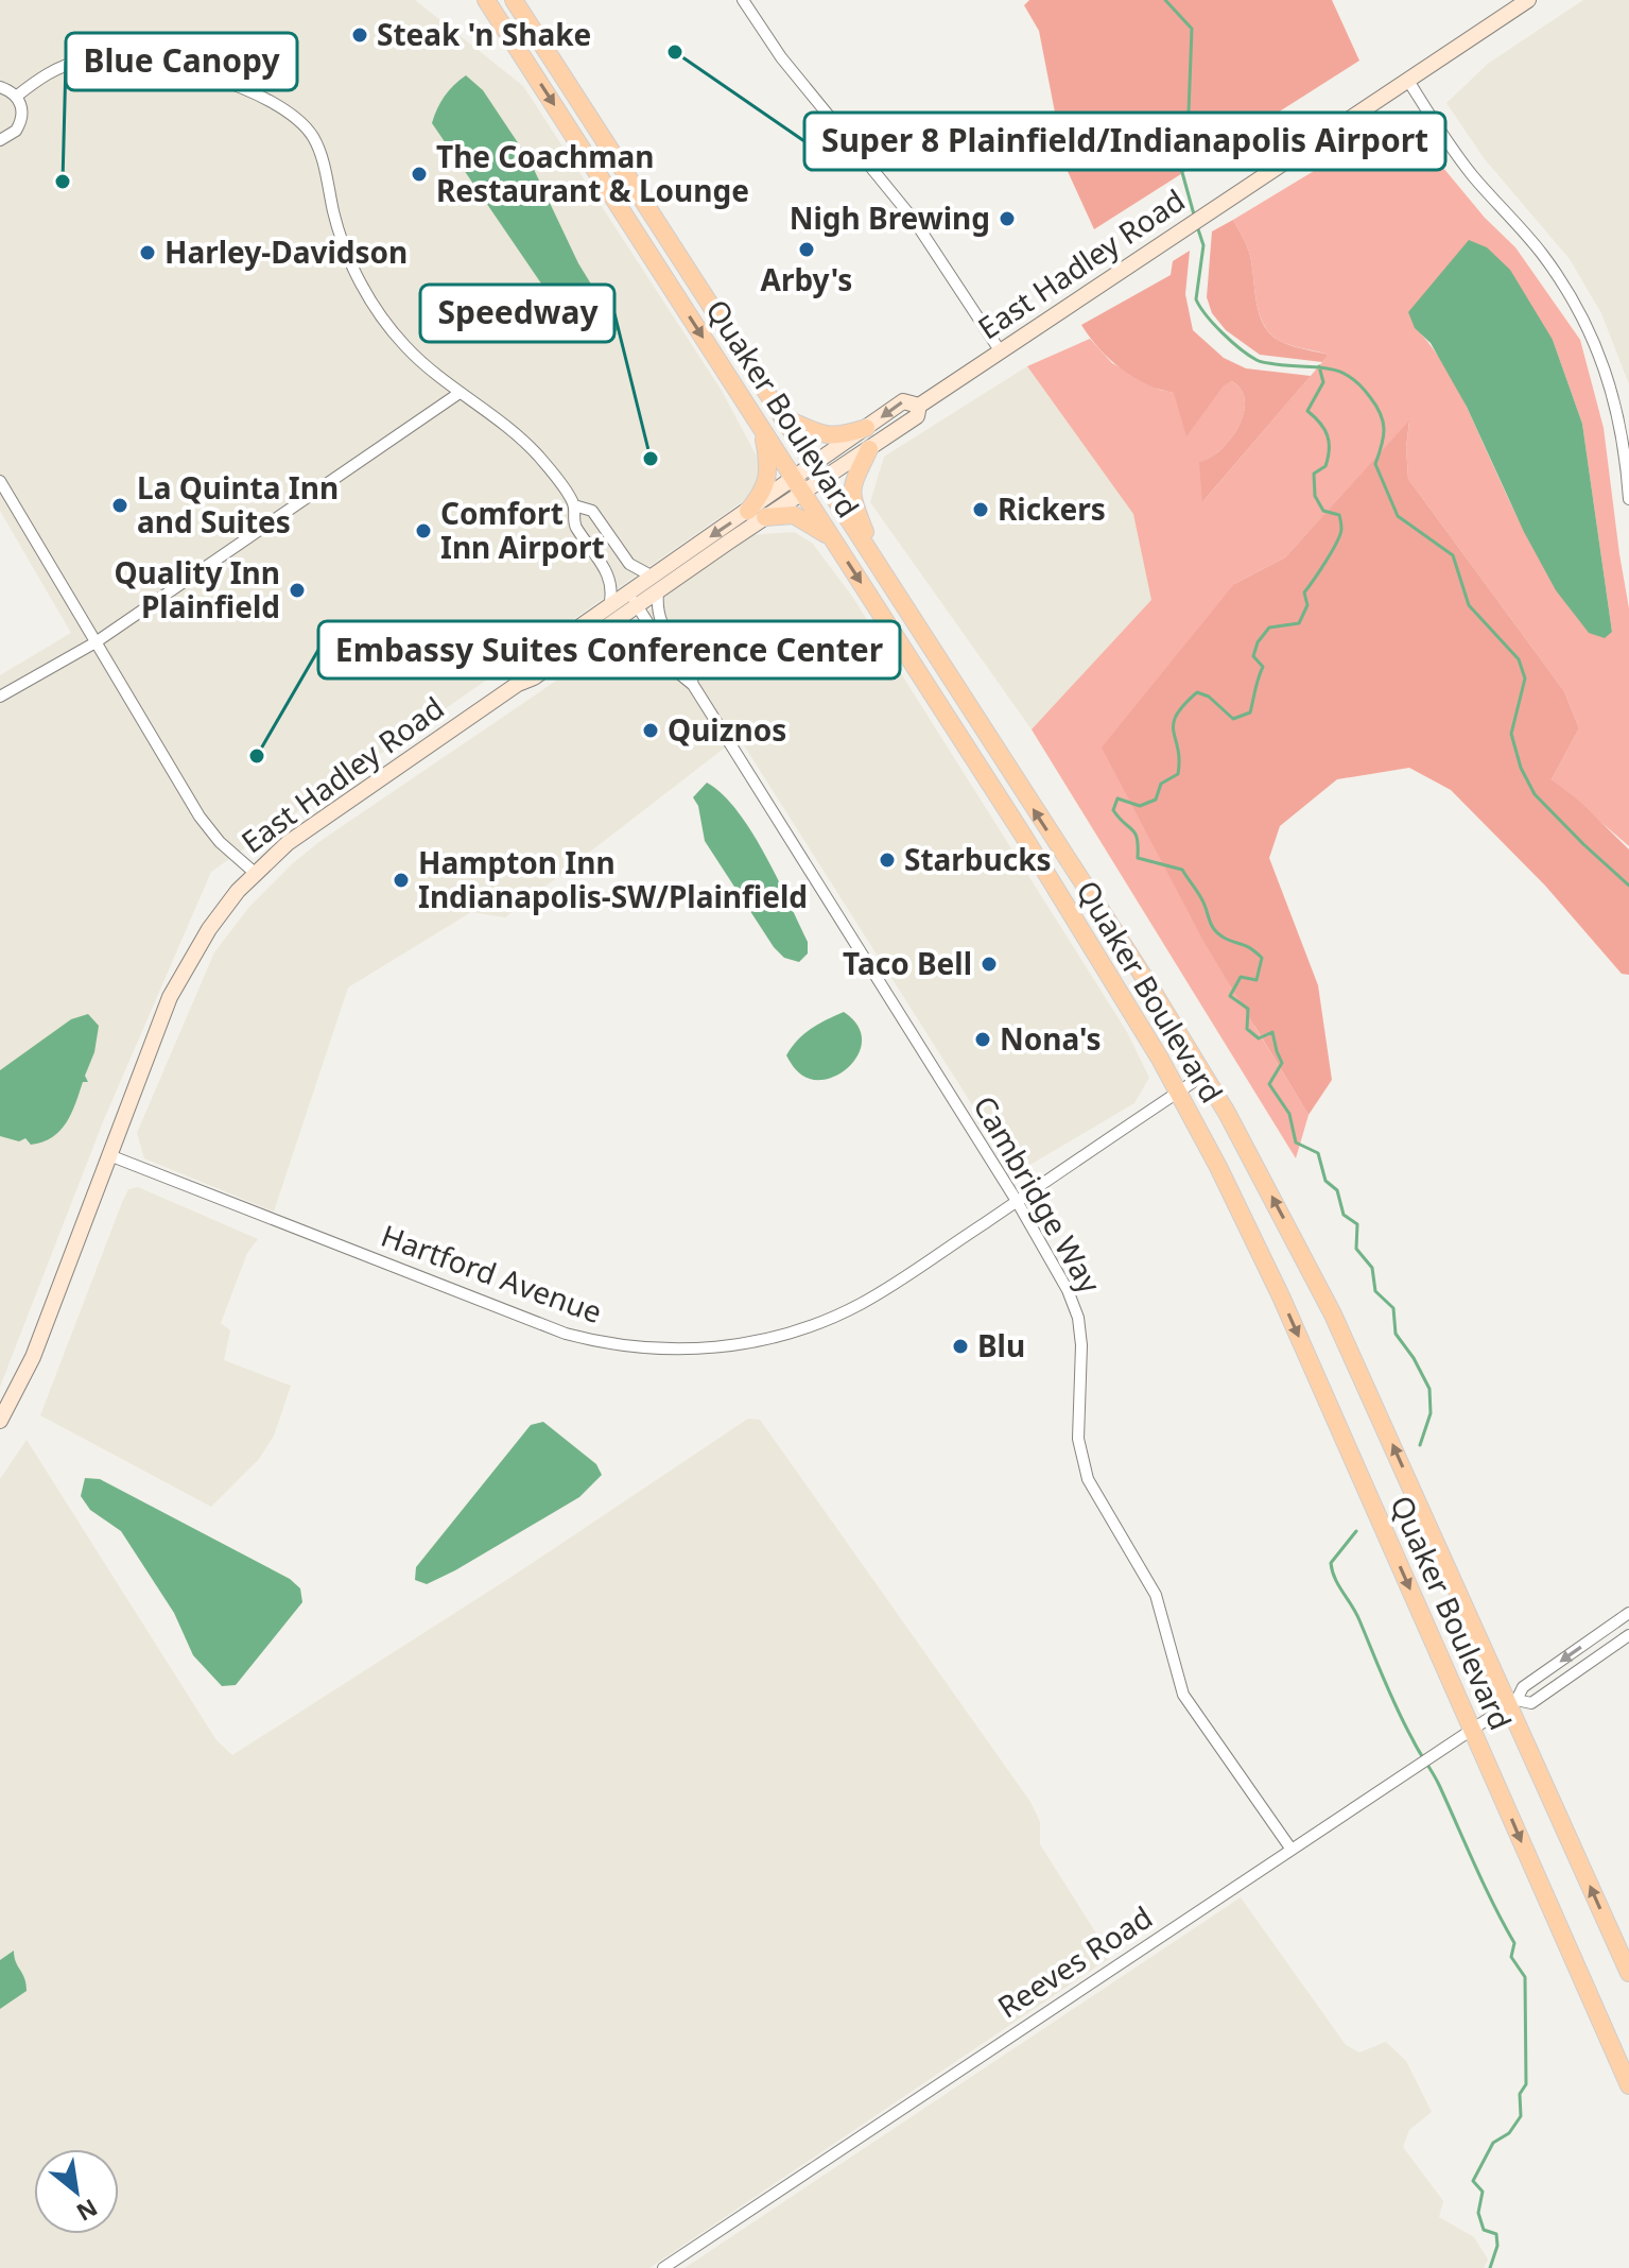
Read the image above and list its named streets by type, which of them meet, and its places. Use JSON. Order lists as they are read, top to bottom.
{
  "streets": {
    "main road": ["Quaker Boulevard"],
    "street": [
      "East Hadley Road",
      "Cambridge Way",
      "Hartford Avenue",
      "Reeves Road"
    ]
  },
  "crossings": [
    ["East Hadley Road", "Quaker Boulevard"],
    ["East Hadley Road", "Cambridge Way"],
    ["East Hadley Road", "Hartford Avenue"],
    ["Quaker Boulevard", "Hartford Avenue"],
    ["Quaker Boulevard", "Reeves Road"],
    ["Cambridge Way", "Hartford Avenue"],
    ["Cambridge Way", "Reeves Road"]
  ],
  "places": [
    "Steak 'n Shake",
    "Super 8 Plainfield/Indianapolis Airport",
    "The Coachman Restaurant & Lounge",
    "Blue Canopy",
    "Nigh Brewing",
    "Arby's",
    "Harley-Davidson",
    "Speedway",
    "La Quinta Inn and Suites",
    "Rickers",
    "Comfort Inn Airport",
    "Quality Inn Plainfield",
    "Quiznos",
    "Embassy Suites Conference Center",
    "Starbucks",
    "Hampton Inn Indianapolis-SW/Plainfield",
    "Taco Bell",
    "Nona's",
    "Blu"
  ],
  "north": "bottom right"
}
